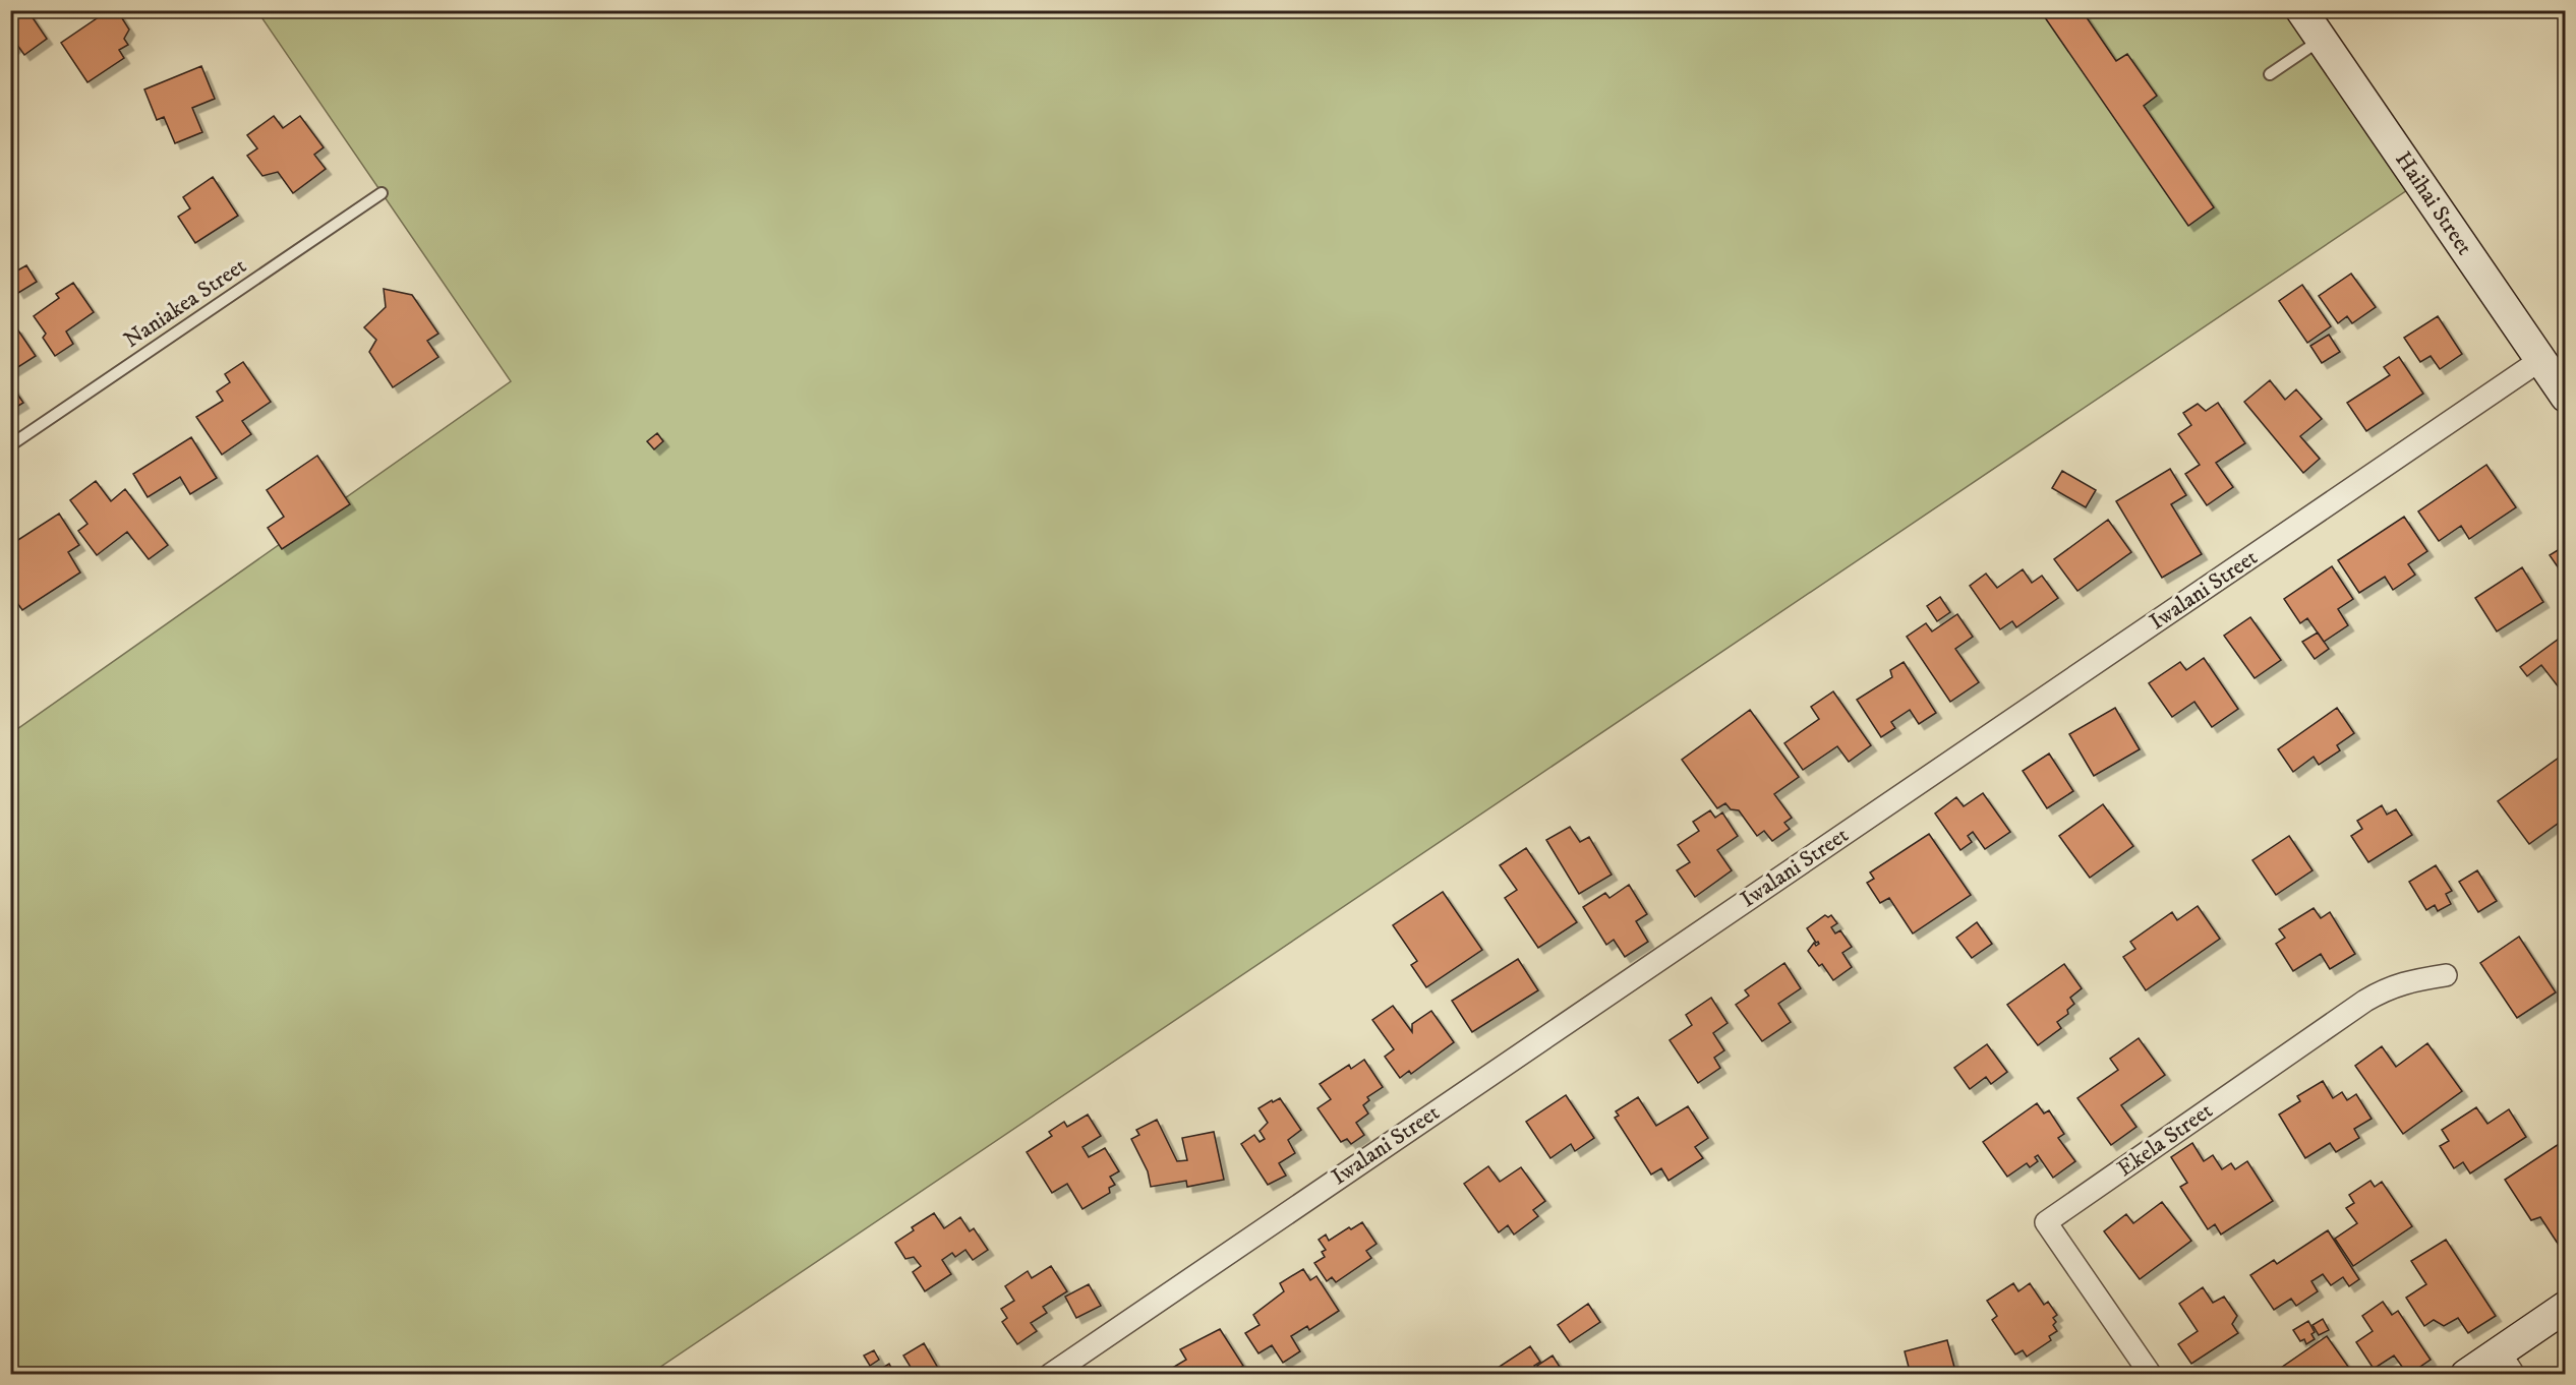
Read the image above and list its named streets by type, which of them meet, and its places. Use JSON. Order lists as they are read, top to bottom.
{
  "streets": {
    "street": ["Haihai Street", "Iwalani Street", "Ekela Street"],
    "lane": ["Naniakea Street"]
  },
  "crossings": [
    ["Haihai Street", "Iwalani Street"]
  ]
}
